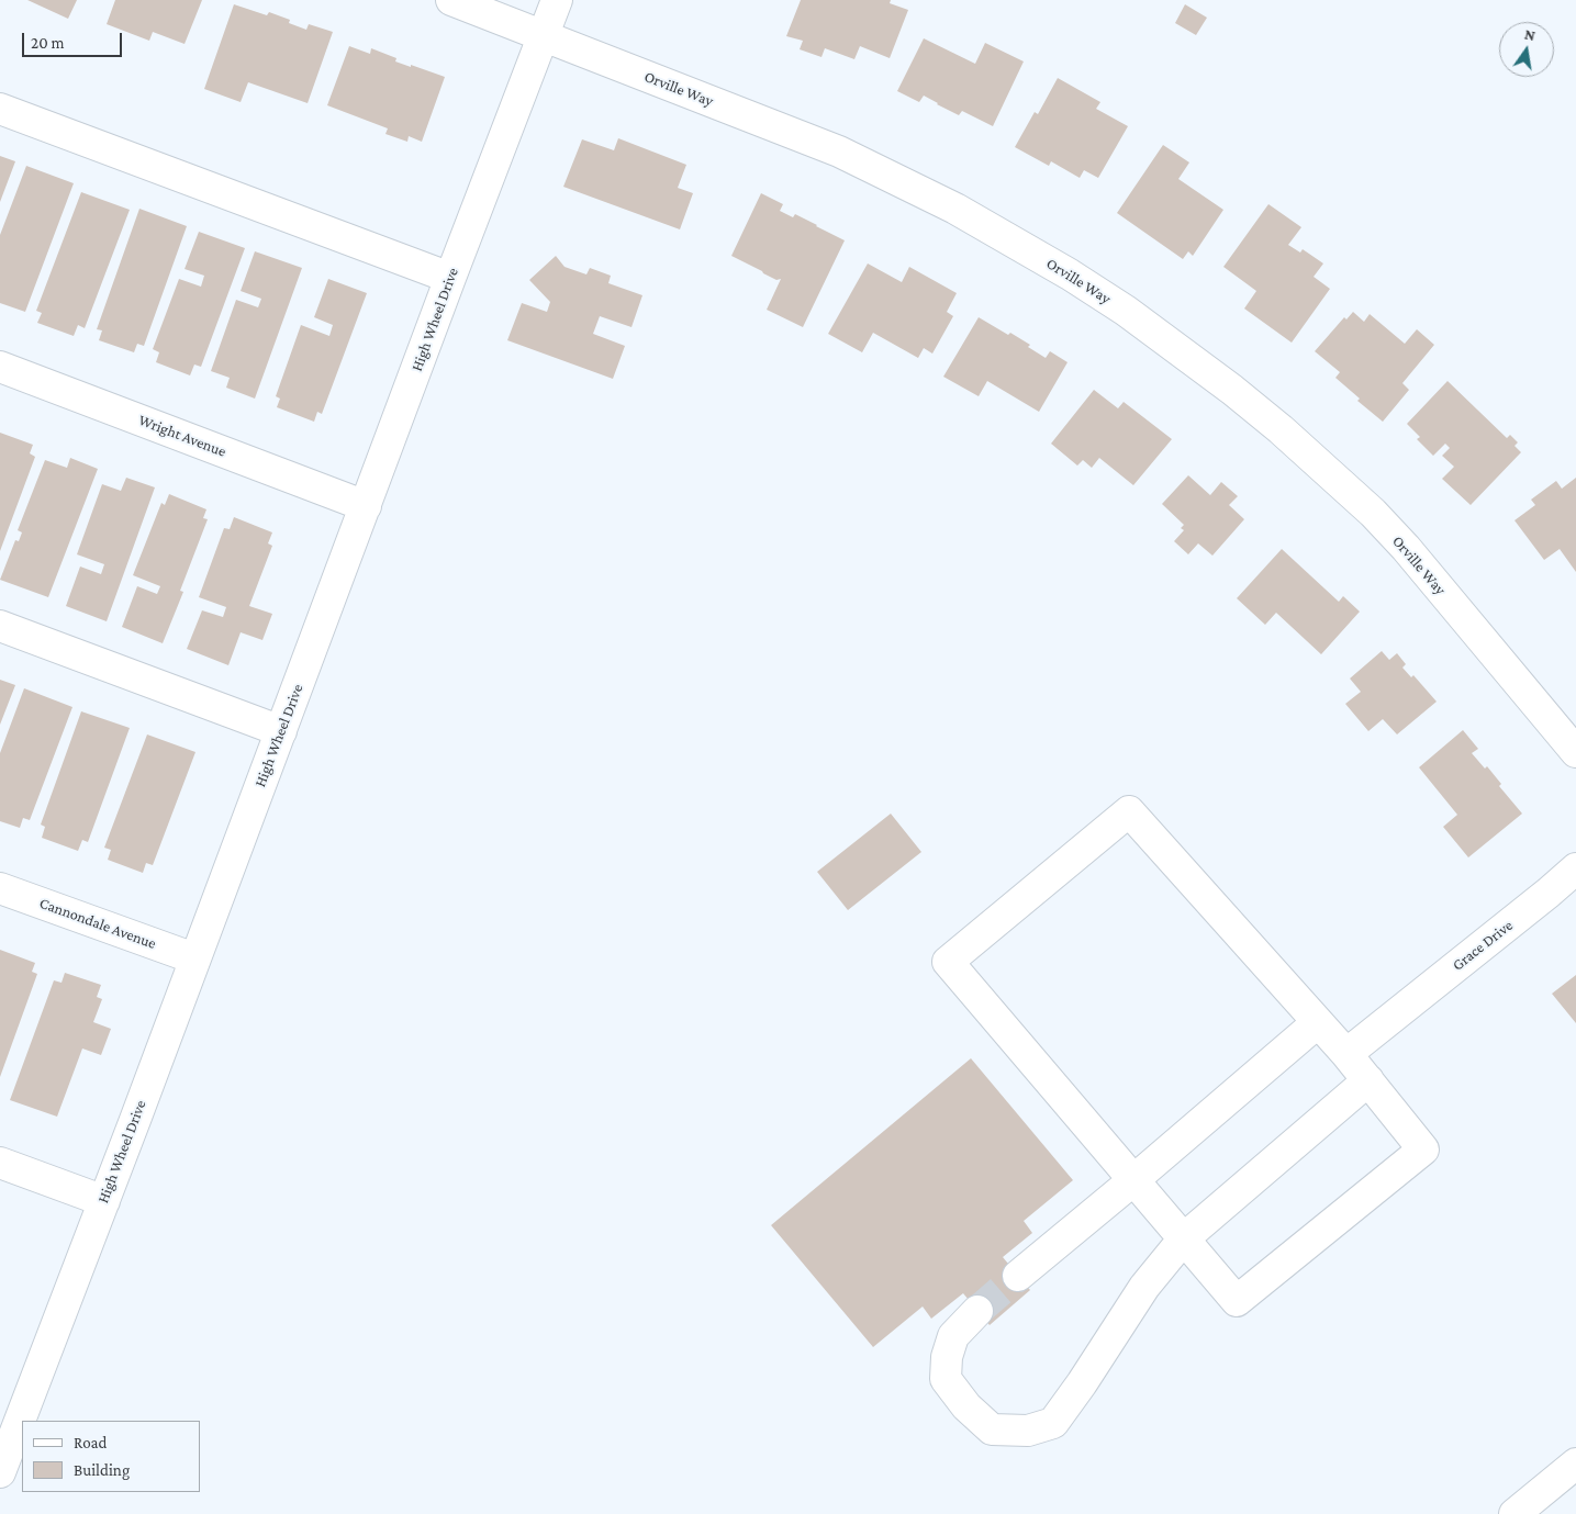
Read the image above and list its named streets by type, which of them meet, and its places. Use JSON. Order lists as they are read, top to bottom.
{
  "streets": {
    "main road": [
      "Orville Way",
      "High Wheel Drive",
      "Wright Avenue",
      "Cannondale Avenue",
      "Grace Drive"
    ]
  },
  "crossings": [
    ["Orville Way", "High Wheel Drive"],
    ["High Wheel Drive", "Wright Avenue"],
    ["High Wheel Drive", "Cannondale Avenue"]
  ],
  "legend": ["Road", "Building"],
  "scale_bar": "20 m",
  "north": "top"
}
